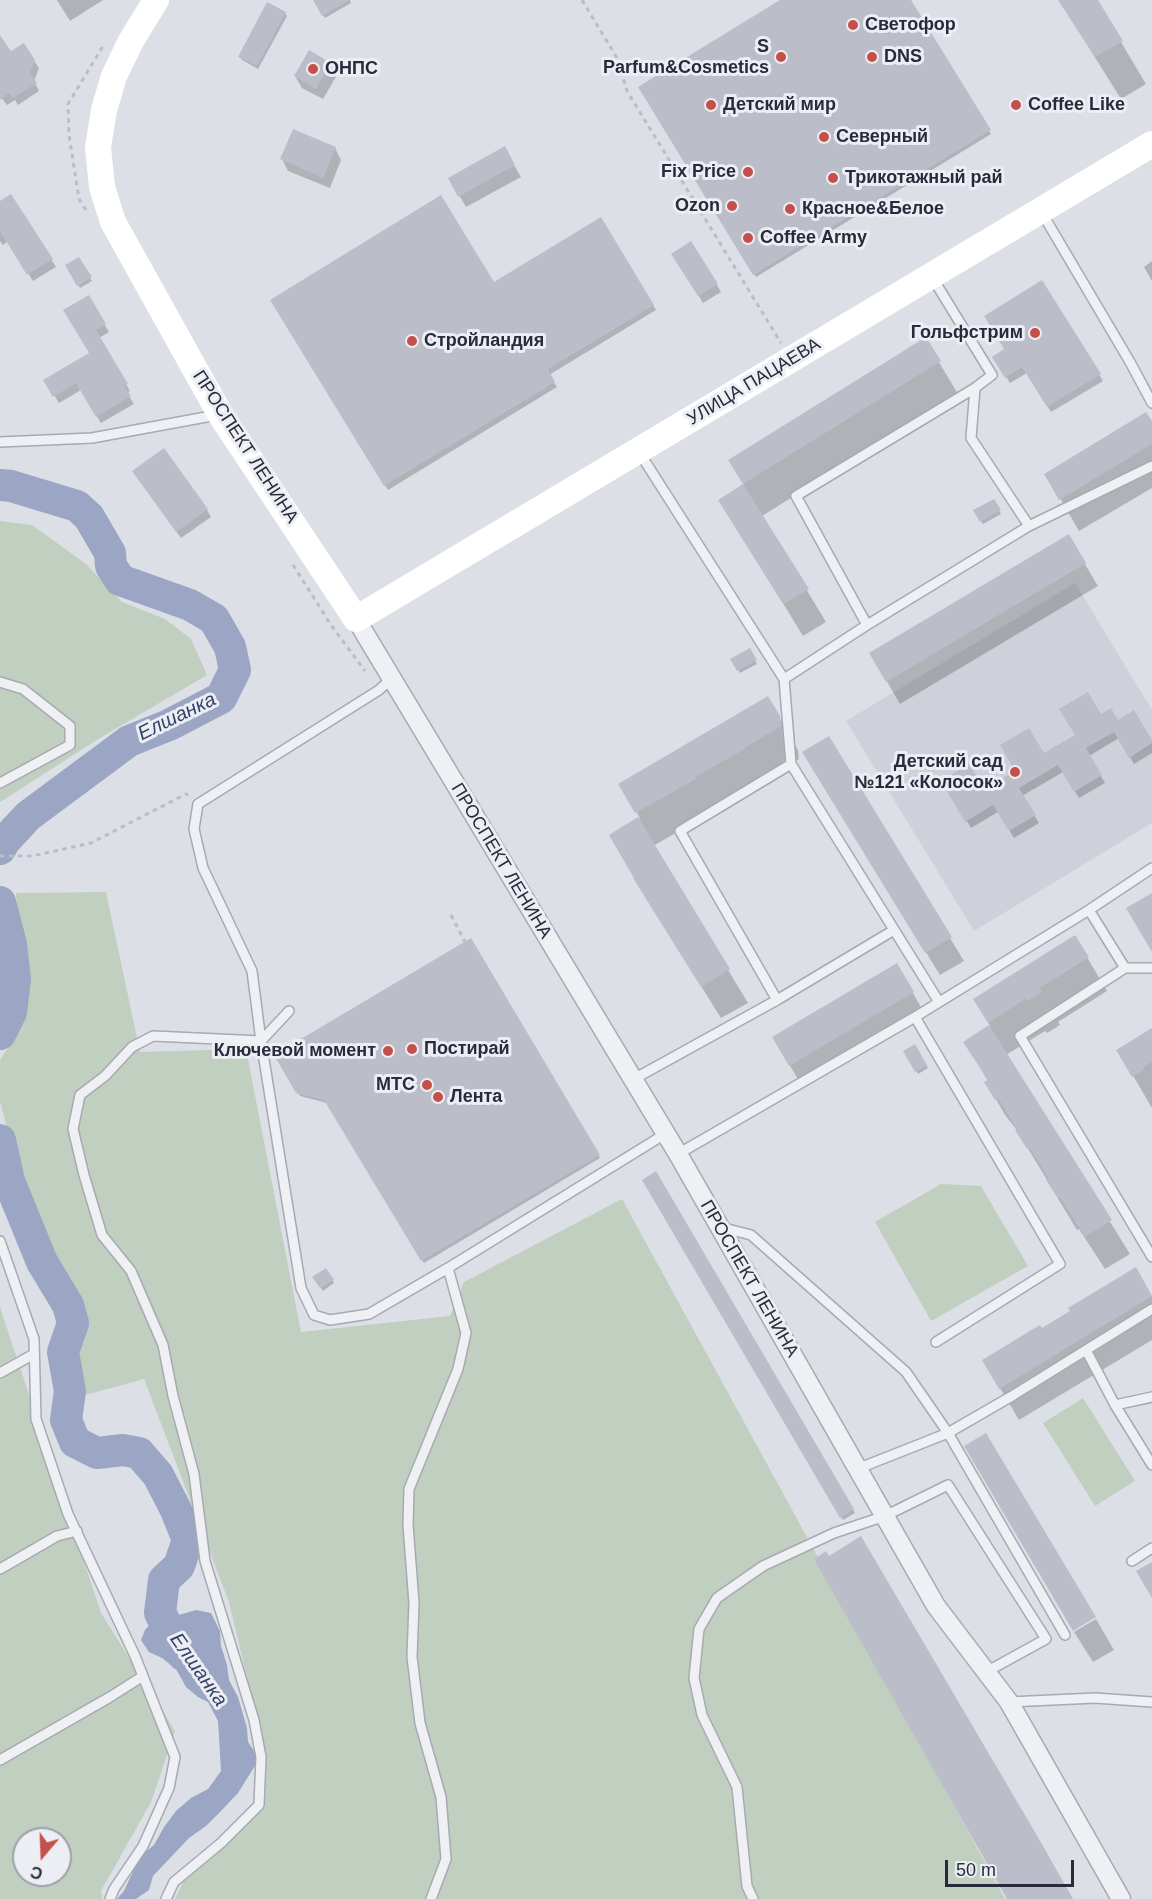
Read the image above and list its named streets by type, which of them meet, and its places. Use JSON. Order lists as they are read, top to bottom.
{
  "streets": {
    "street": ["УЛИЦА ПАЦАЕВА", "ПРОСПЕКТ ЛЕНИНА"]
  },
  "crossings": [
    ["УЛИЦА ПАЦАЕВА", "ПРОСПЕКТ ЛЕНИНА"]
  ],
  "water": ["Елшанка"],
  "places": [
    "Светофор",
    "S Parfum&Cosmetics",
    "DNS",
    "ОНПС",
    "Детский мир",
    "Coffee Like",
    "Северный",
    "Fix Price",
    "Трикотажный рай",
    "Ozon",
    "Красное&Белое",
    "Coffee Army",
    "Гольфстрим",
    "Стройландия",
    "Детский сад №121 «Колосок»",
    "Постирай",
    "Ключевой момент",
    "МТС",
    "Лента"
  ],
  "scale_bar": "50 m",
  "north": "bottom"
}
